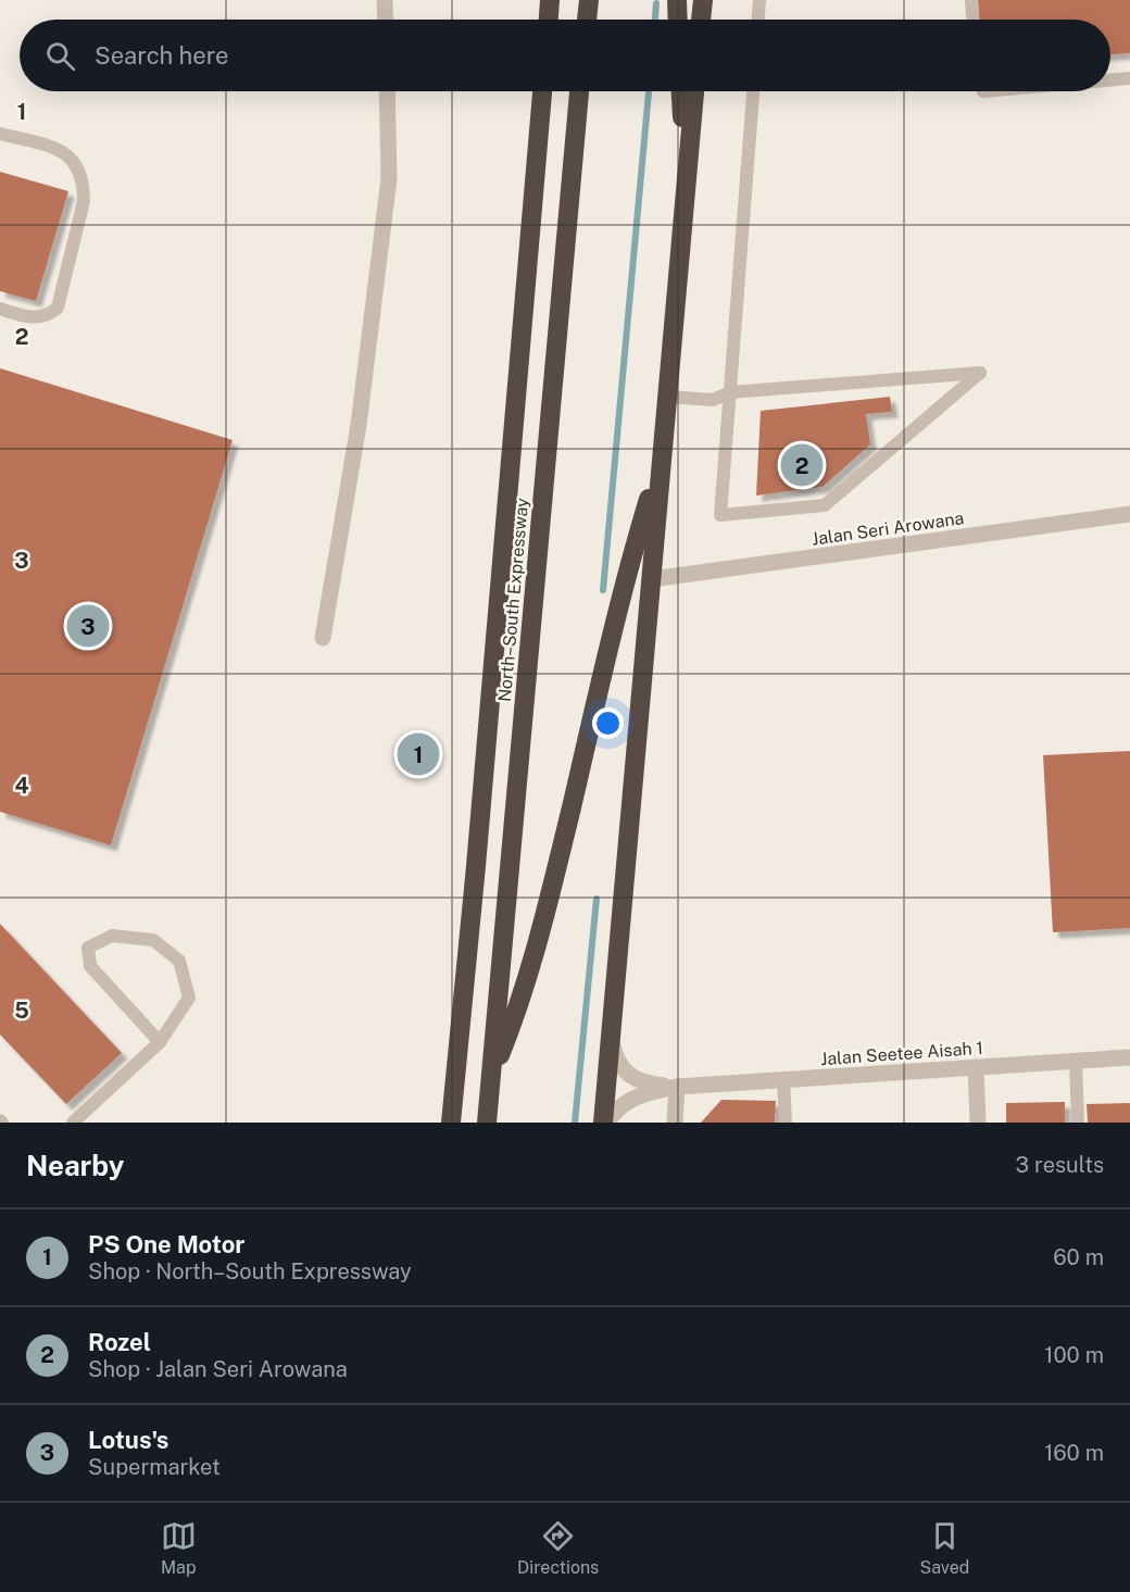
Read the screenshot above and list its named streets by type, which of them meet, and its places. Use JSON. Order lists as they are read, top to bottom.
{
  "streets": {
    "highway": ["North–South Expressway"],
    "street": ["Jalan Seri Arowana", "Jalan Seetee Aisah 1"]
  },
  "page": {
    "search": "Search here",
    "pins": ["2", "3", "1"],
    "heading": ["Nearby", "3 results"],
    "list": [
      {
        "mark": "1",
        "name": "PS One Motor",
        "note": "Shop · North–South Expressway",
        "value": "60 m"
      },
      {
        "mark": "2",
        "name": "Rozel",
        "note": "Shop · Jalan Seri Arowana",
        "value": "100 m"
      },
      {
        "mark": "3",
        "name": "Lotus's",
        "note": "Supermarket",
        "value": "160 m"
      }
    ],
    "nav": ["Map", "Directions", "Saved"]
  },
  "grid": {
    "rows": [
      "1",
      "2",
      "3",
      "4",
      "5"
    ]
  }
}
